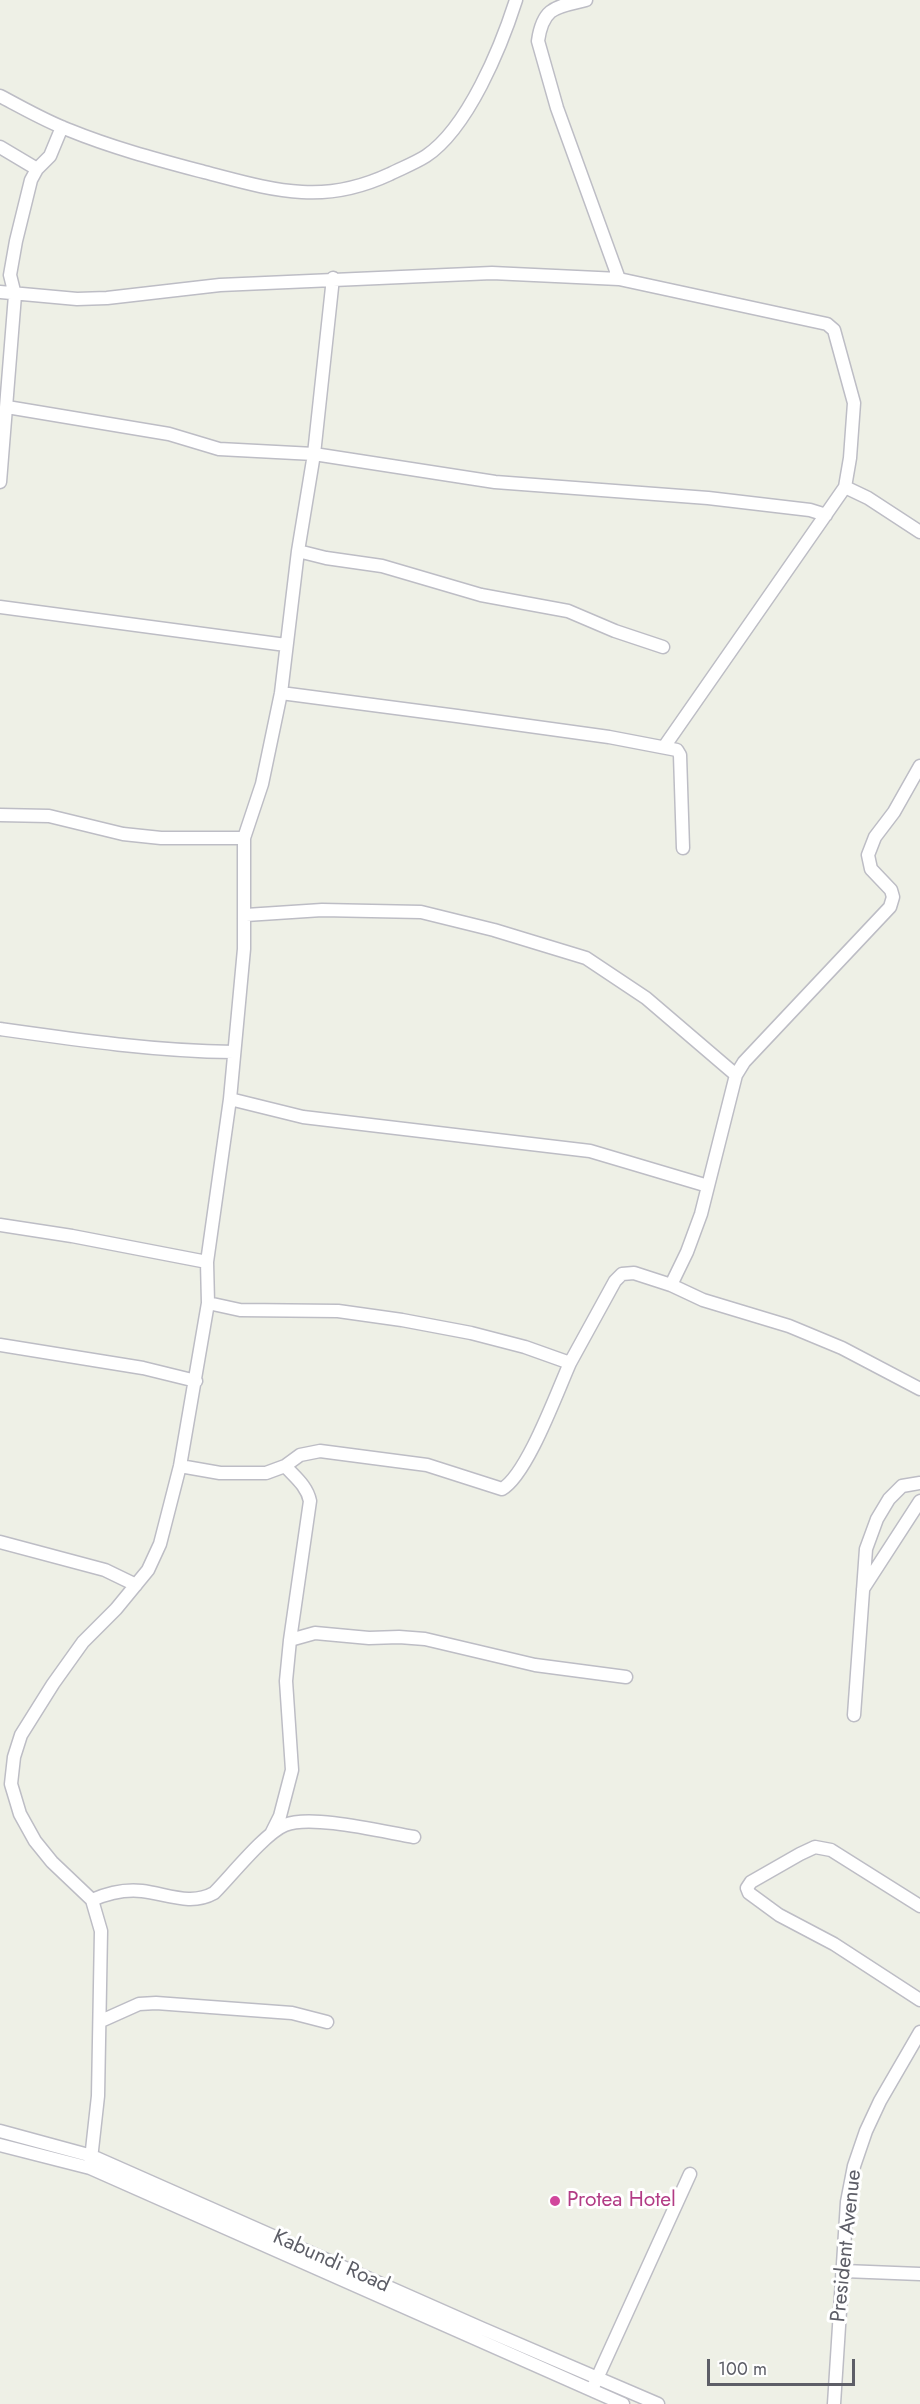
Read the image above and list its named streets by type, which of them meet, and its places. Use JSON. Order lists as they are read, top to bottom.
{
  "streets": {
    "street": ["President Avenue", "Kabundi Road"]
  },
  "places": ["Protea Hotel"],
  "scale_bar": "100 m"
}
